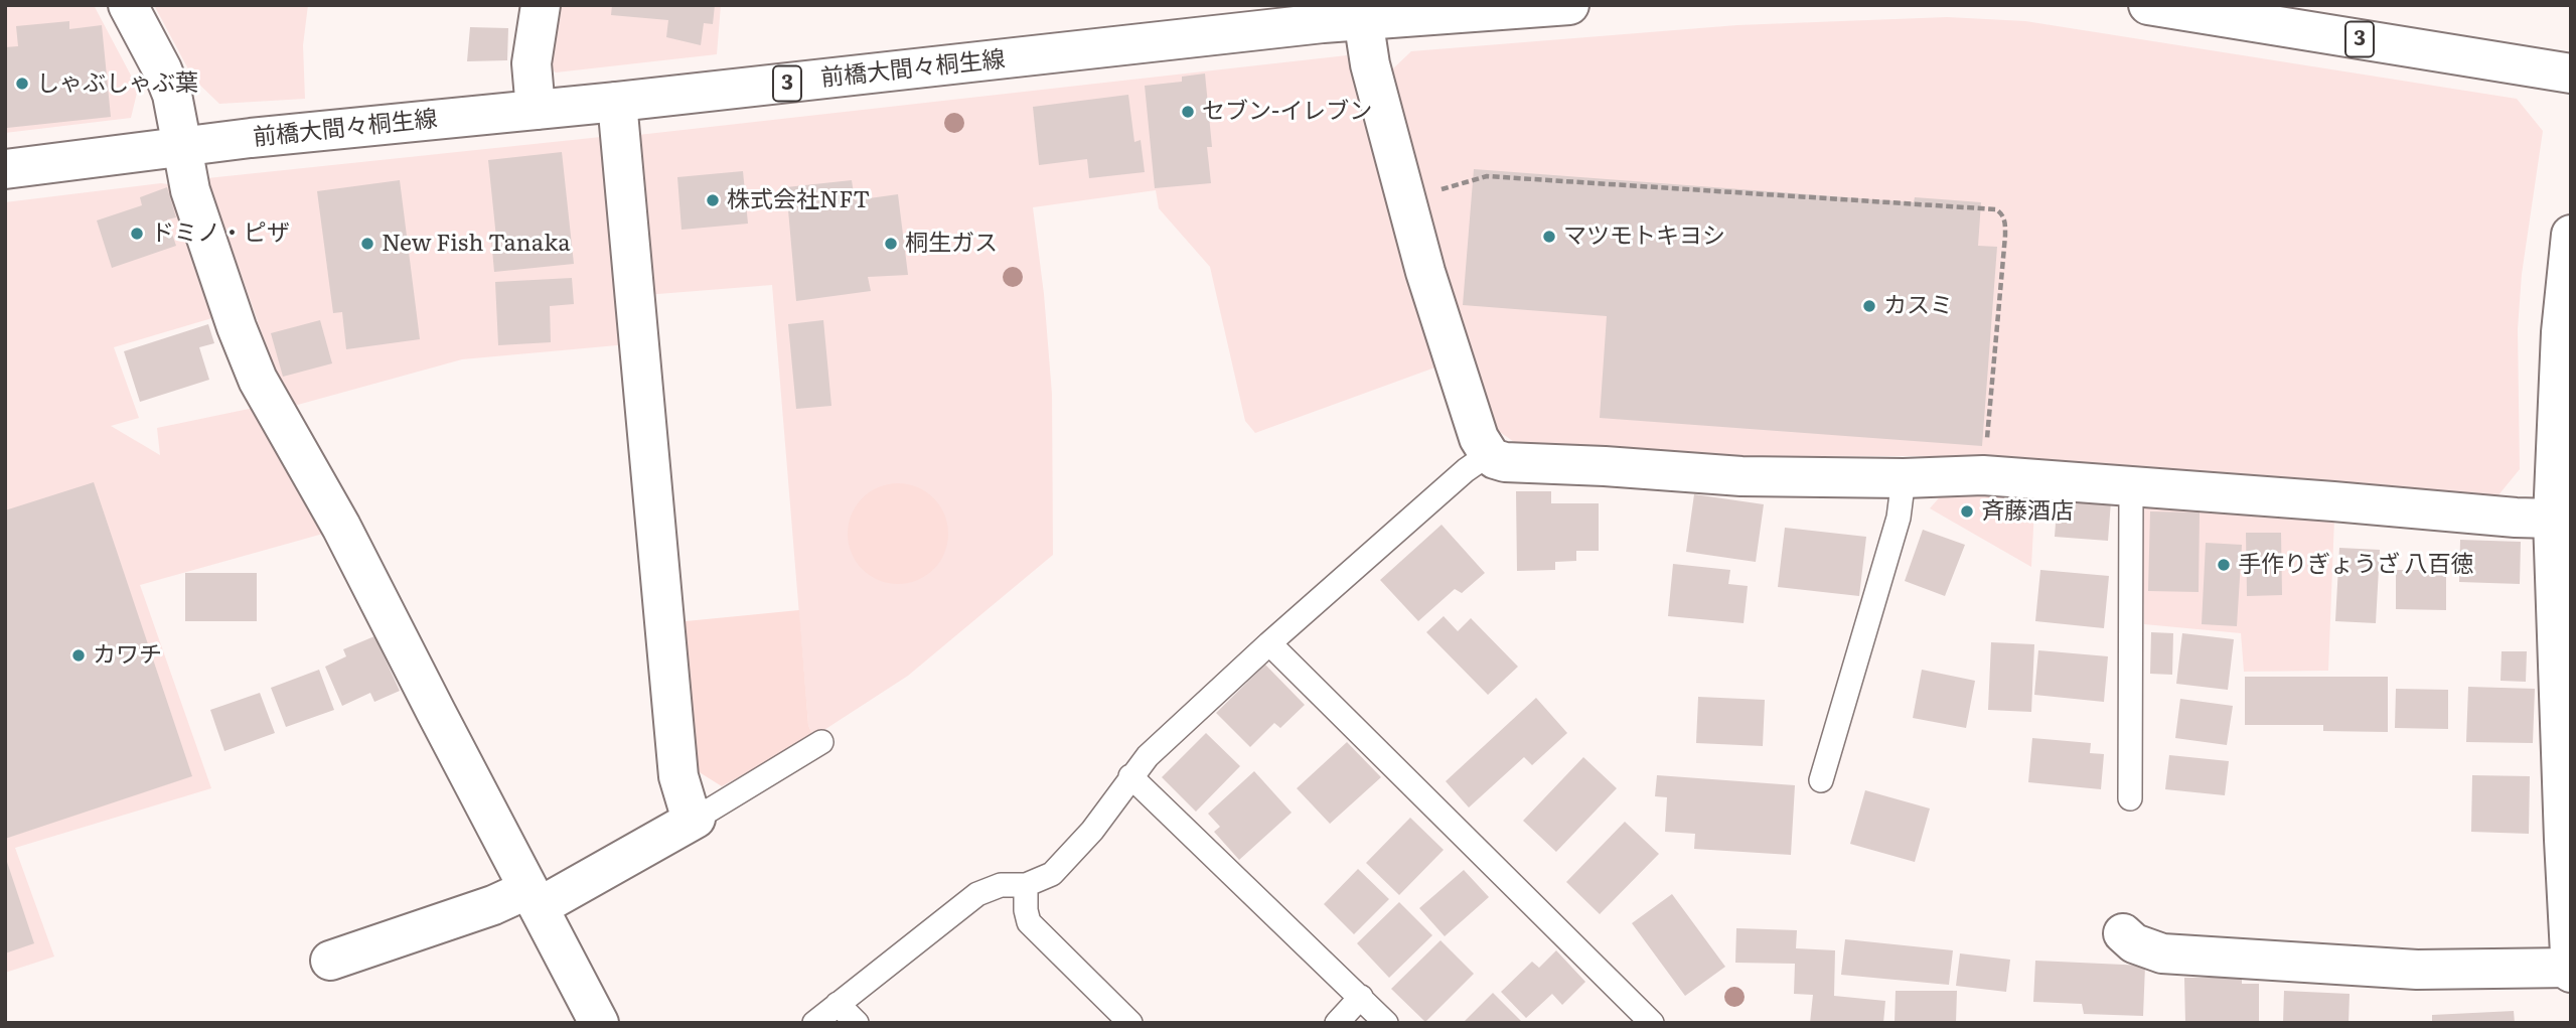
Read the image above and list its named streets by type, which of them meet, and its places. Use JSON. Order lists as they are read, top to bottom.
{
  "streets": {
    "street": ["3", "前橋大間々桐生線"]
  },
  "places": [
    "しゃぶしゃぶ葉",
    "セブン-イレブン",
    "株式会社NFT",
    "ドミノ・ピザ",
    "マツモトキヨシ",
    "New Fish Tanaka",
    "桐生ガス",
    "カスミ",
    "斉藤酒店",
    "手作りぎょうざ 八百徳",
    "カワチ"
  ]
}
